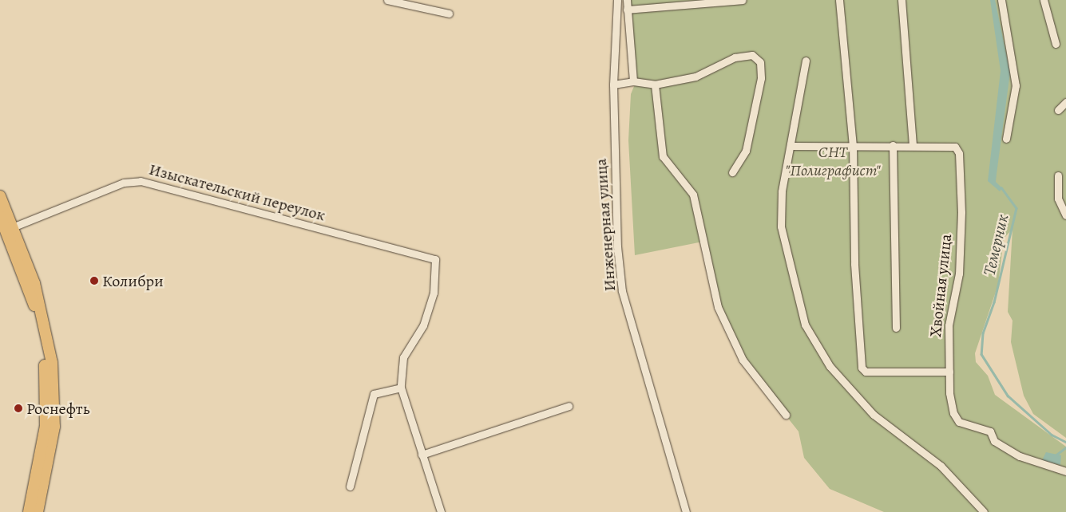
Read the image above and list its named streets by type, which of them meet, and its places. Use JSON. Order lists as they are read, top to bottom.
{
  "streets": {
    "street": ["Изыскательский переулок", "Инженерная улица", "Хвойная улица"]
  },
  "water": ["Темерник"],
  "parks": ["СНТ \"Полиграфист\""],
  "places": ["Колибри", "Роснефть"]
}
